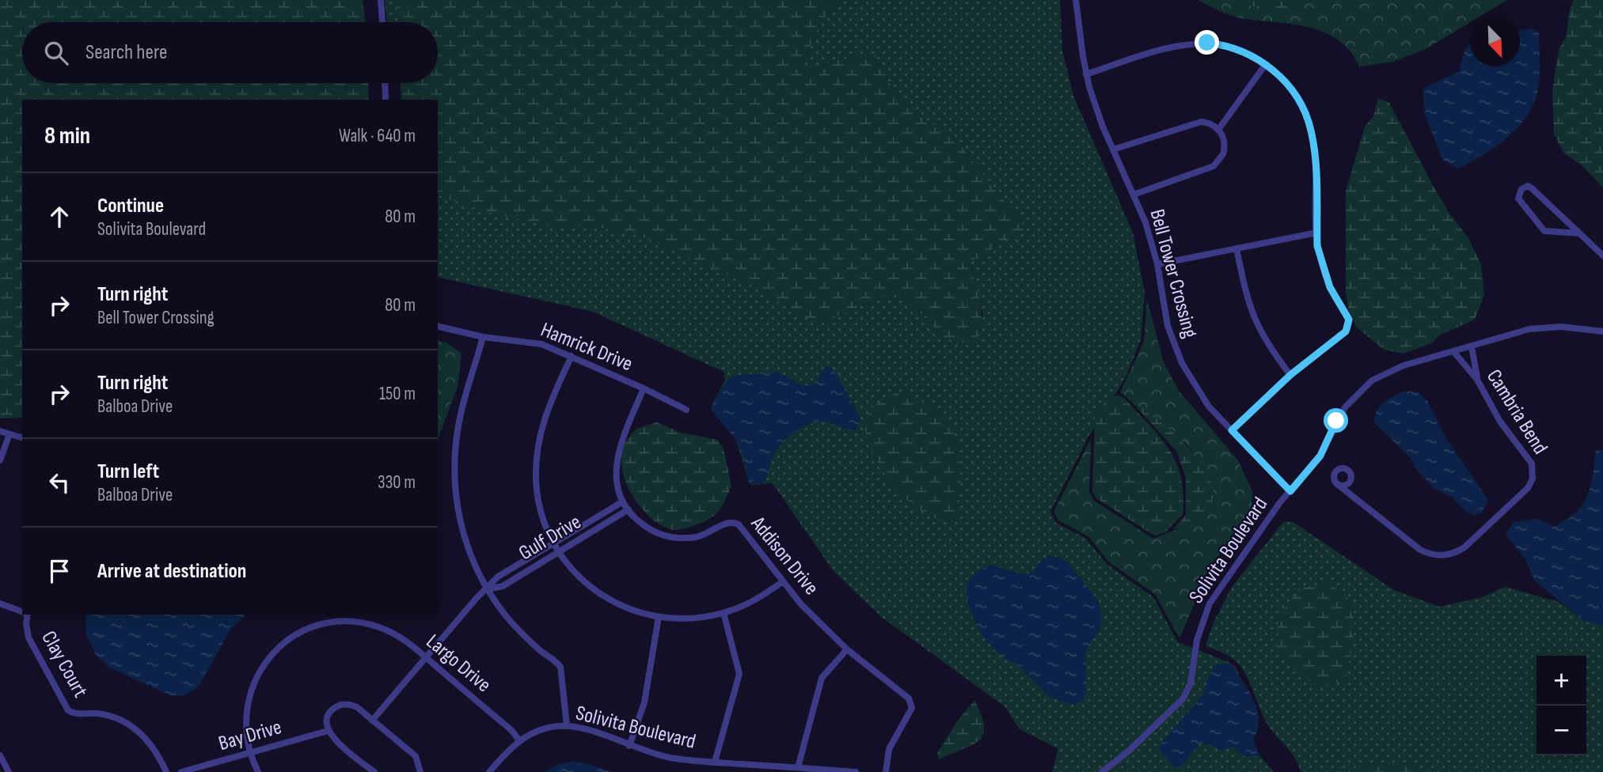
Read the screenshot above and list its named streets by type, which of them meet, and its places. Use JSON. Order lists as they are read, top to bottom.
{
  "streets": {
    "street": [
      "Bell Tower Crossing",
      "Hamrick Drive",
      "Cambria Bend",
      "Gulf Drive",
      "Solivita Boulevard",
      "Addison Drive",
      "Largo Drive",
      "Clay Court",
      "Bay Drive"
    ]
  },
  "crossings": [
    ["Bell Tower Crossing", "Solivita Boulevard"],
    ["Hamrick Drive", "Addison Drive"],
    ["Cambria Bend", "Solivita Boulevard"],
    ["Gulf Drive", "Addison Drive"],
    ["Gulf Drive", "Largo Drive"],
    ["Solivita Boulevard", "Largo Drive"],
    ["Largo Drive", "Bay Drive"]
  ],
  "north": "bottom right",
  "page": {
    "search": "Search here",
    "heading": ["8 min", "Walk · 640 m"],
    "list": [
      ["Continue", "Solivita Boulevard", "80 m"],
      ["Turn right", "Bell Tower Crossing", "80 m"],
      ["Turn right", "Balboa Drive", "150 m"],
      ["Turn left", "Balboa Drive", "330 m"],
      "Arrive at destination"
    ],
    "map_buttons": ["+", "−"]
  }
}
